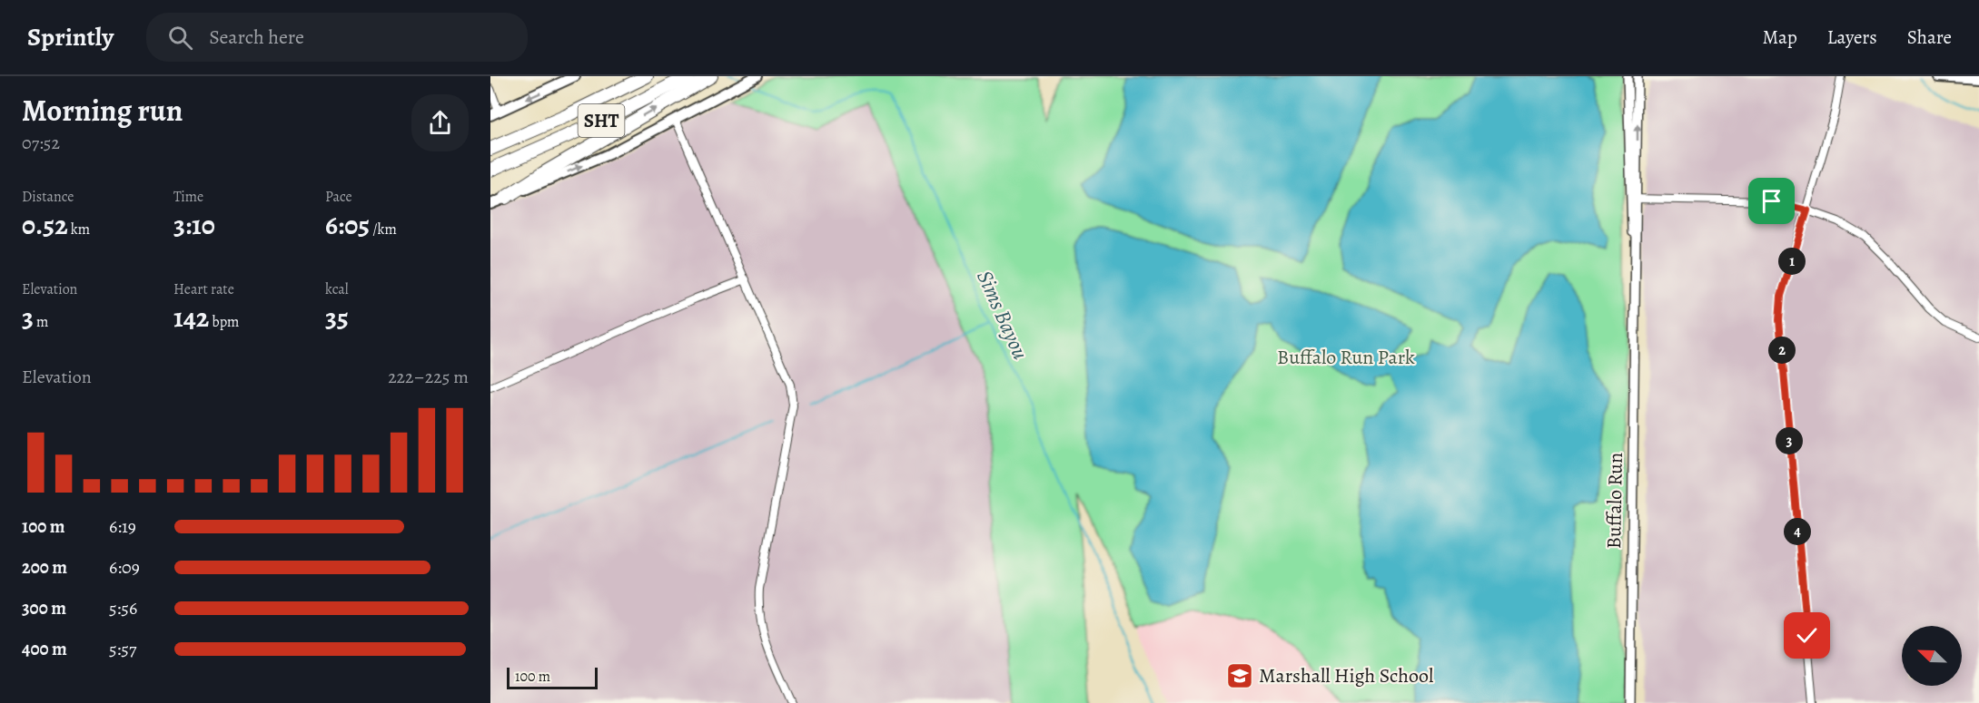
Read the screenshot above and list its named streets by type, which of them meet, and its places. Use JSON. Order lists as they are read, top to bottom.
{
  "streets": {
    "highway": ["SHT"],
    "street": ["Buffalo Run"]
  },
  "water": ["Sims Bayou"],
  "parks": ["Buffalo Run Park"],
  "places": {
    "school or university": ["Marshall High School"]
  },
  "scale_bar": "100 m",
  "north": "top left",
  "page": {
    "header": "Sprintly",
    "search": "Search here",
    "nav": ["Map", "Layers", "Share"],
    "heading": ["Morning run", "07:52"],
    "stats": [
      ["Distance", "0.52 km"],
      ["Time", "3:10"],
      ["Pace", "6:05 /km"],
      ["Elevation", "3 m"],
      ["Heart rate", "142 bpm"],
      ["kcal", "35"]
    ],
    "pins": [
      "1",
      "2",
      "3",
      "4"
    ],
    "chart": ["Elevation", "222–225 m"],
    "list": [
      {
        "name": "100 m",
        "note": "6:19"
      },
      {
        "name": "200 m",
        "note": "6:09"
      },
      {
        "name": "300 m",
        "note": "5:56"
      },
      {
        "name": "400 m",
        "note": "5:57"
      }
    ],
    "scale": "100 m"
  }
}
